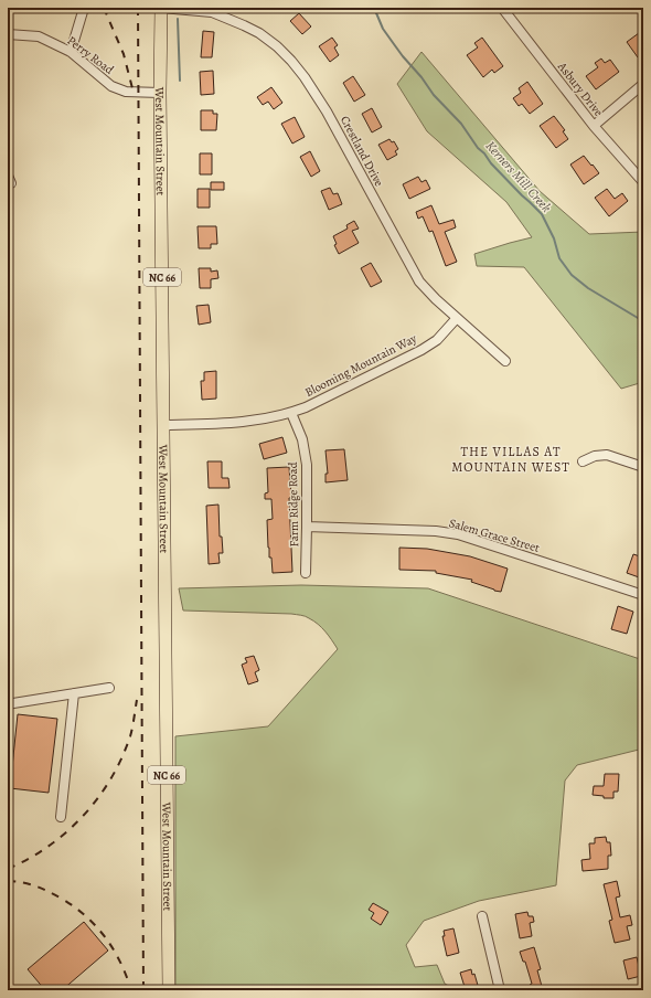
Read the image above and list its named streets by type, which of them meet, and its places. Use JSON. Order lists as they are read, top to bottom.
{
  "streets": {
    "main road": ["West Mountain Street", "NC 66"],
    "street": [
      "Perry Road",
      "Asbury Drive",
      "Crestland Drive",
      "Blooming Mountain Way",
      "Farm Ridge Road",
      "Salem Grace Street"
    ]
  },
  "crossings": [
    ["Perry Road", "West Mountain Street"],
    ["West Mountain Street", "Crestland Drive"],
    ["West Mountain Street", "Blooming Mountain Way"],
    ["Crestland Drive", "Blooming Mountain Way"],
    ["Blooming Mountain Way", "Farm Ridge Road"],
    ["Farm Ridge Road", "Salem Grace Street"]
  ],
  "districts": ["THE VILLAS AT MOUNTAIN WEST"],
  "water": ["Kerners Mill Creek"]
}
